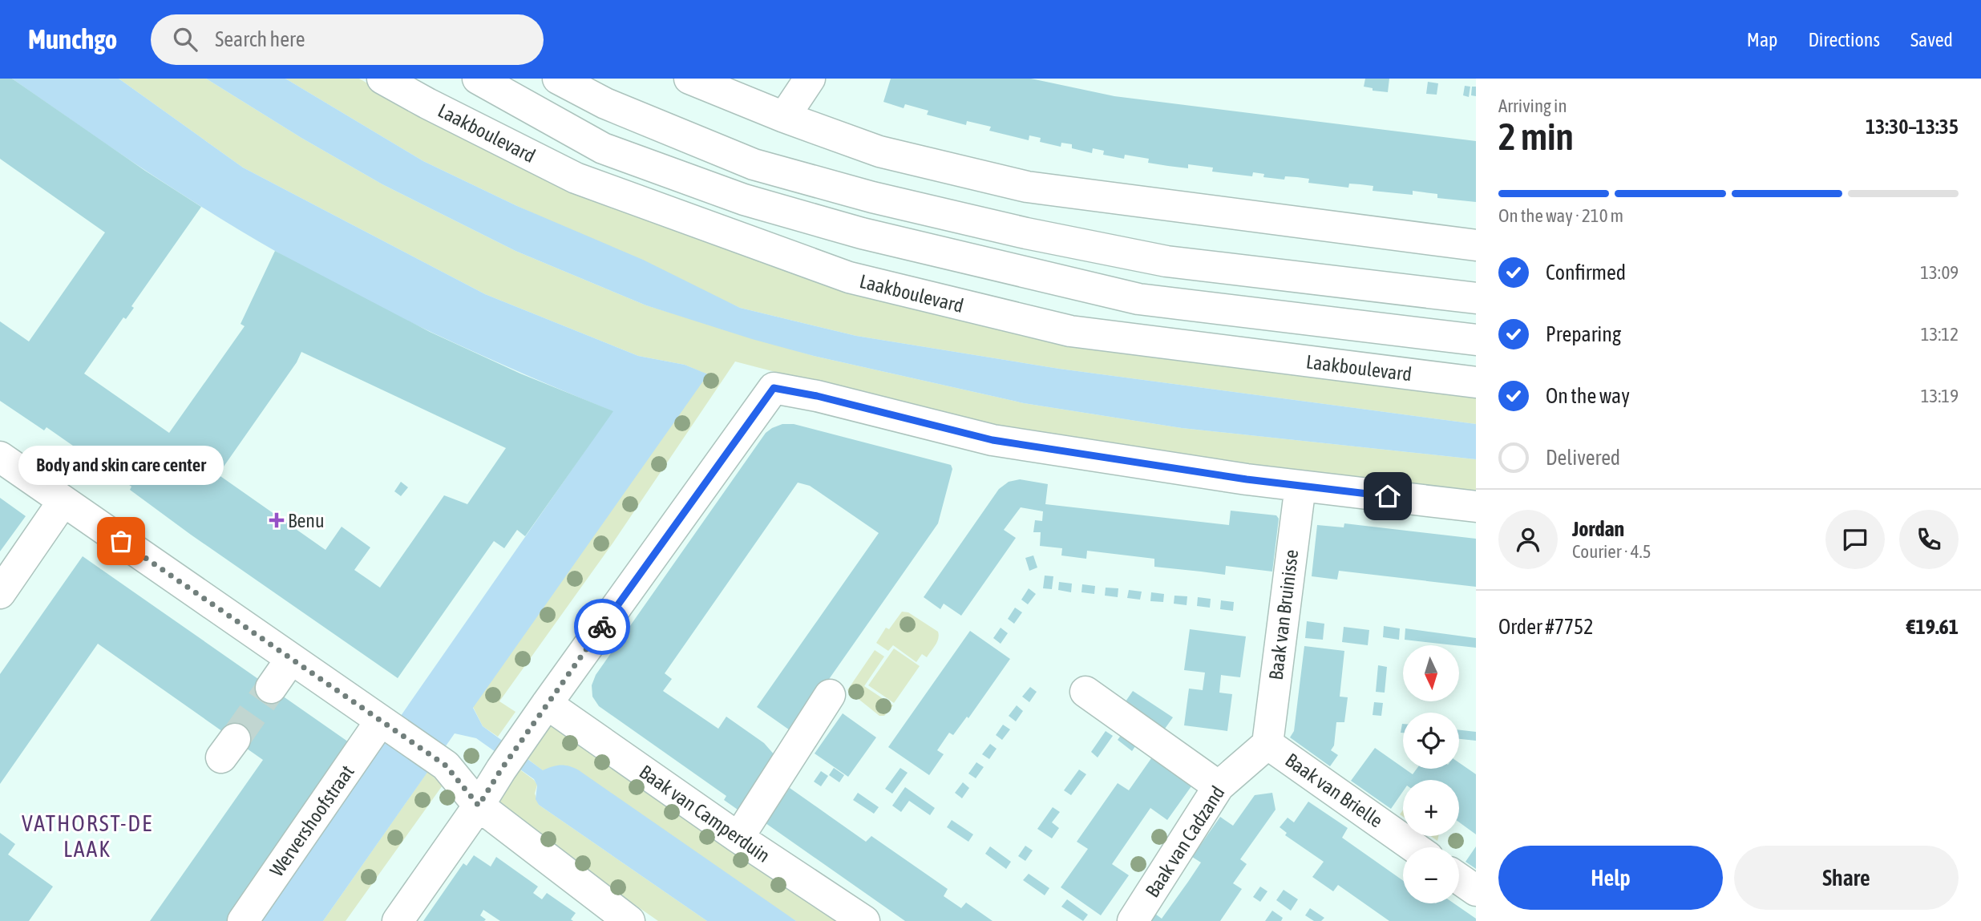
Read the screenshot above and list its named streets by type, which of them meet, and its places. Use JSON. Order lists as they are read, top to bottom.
{
  "streets": {
    "street": [
      "Laakboulevard",
      "Baak van Bruinisse",
      "Baak van Brielle",
      "Baak van Camperduin",
      "Wervershoofstraat",
      "Baak van Cadzand"
    ]
  },
  "crossings": [
    ["Baak van Bruinisse", "Baak van Brielle"],
    ["Baak van Bruinisse", "Baak van Cadzand"],
    ["Baak van Brielle", "Baak van Cadzand"]
  ],
  "districts": ["VATHORST-DE LAAK"],
  "places": {
    "health": ["Benu"],
    "other": ["Body and skin care center"]
  },
  "north": "bottom",
  "page": {
    "header": "Munchgo",
    "search": "Search here",
    "nav": ["Map", "Directions", "Saved"],
    "heading": ["2 min", "Arriving in", "13:30–13:35"],
    "panel": [
      "Jordan",
      "Courier · 4.5",
      "Order #7752",
      "€19.61"
    ],
    "bar": "On the way · 210 m",
    "list": [
      ["Confirmed", "13:09"],
      ["Preparing", "13:12"],
      ["On the way", "13:19"],
      "Delivered"
    ],
    "bubble": "Body and skin care center",
    "map_buttons": ["+", "−"],
    "buttons": ["Help", "Share"]
  }
}
